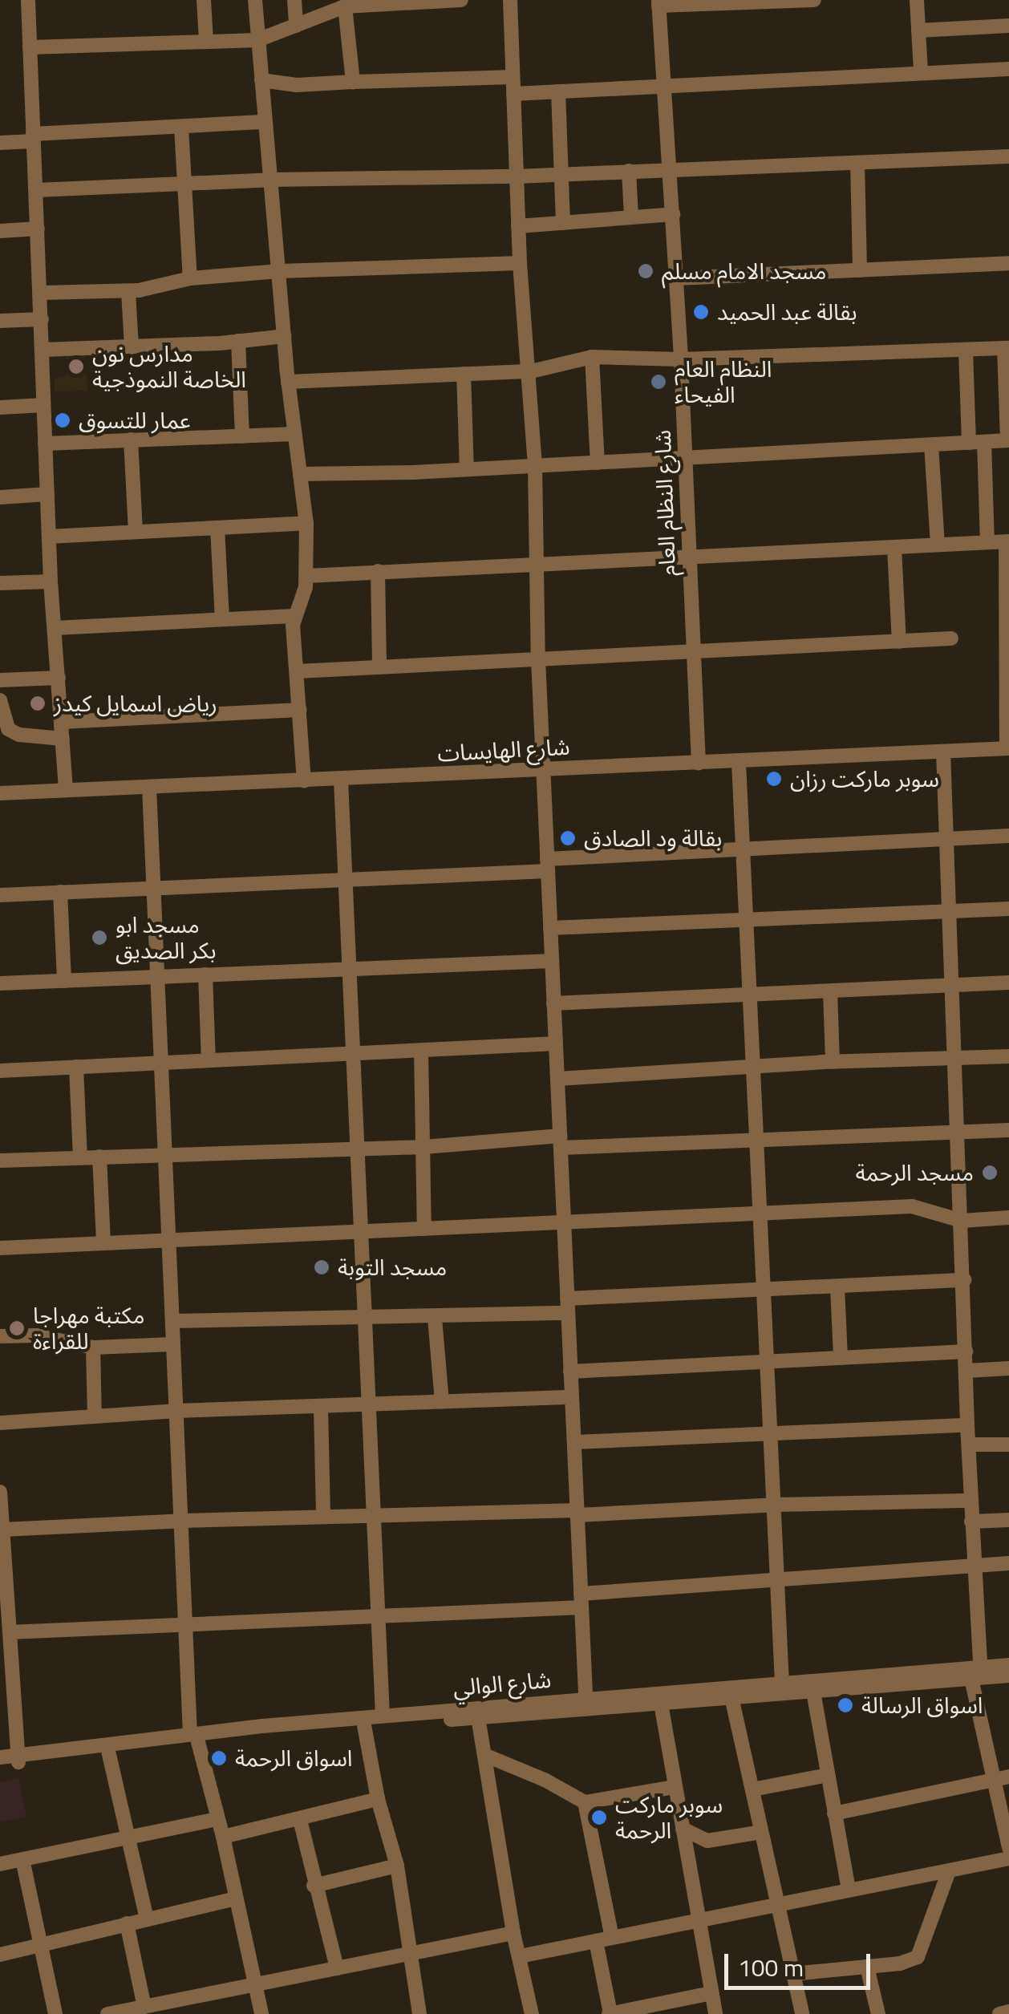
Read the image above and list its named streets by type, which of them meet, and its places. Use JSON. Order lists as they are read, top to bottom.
{
  "streets": {
    "street": ["شارع النظام العام", "شارع الهايسات", "شارع الوالي"]
  },
  "crossings": [
    ["شارع النظام العام", "شارع الهايسات"]
  ],
  "places": [
    "مسجد الامام مسلم",
    "بقالة عبد الحميد",
    "مدارس نون الخاصة النموذجية",
    "النظام العام الفيحاء",
    "عمار للتسوق",
    "رياض اسمايل كيدز",
    "سوبر ماركت رزان",
    "بقالة ود الصادق",
    "مسجد ابو بكر الصديق",
    "مسجد الرحمة",
    "مسجد التوبة",
    "مكتبة مهراجا للقراءة",
    "اسواق الرسالة",
    "اسواق الرحمة",
    "سوبر ماركت الرحمة"
  ],
  "scale_bar": "100 m"
}
